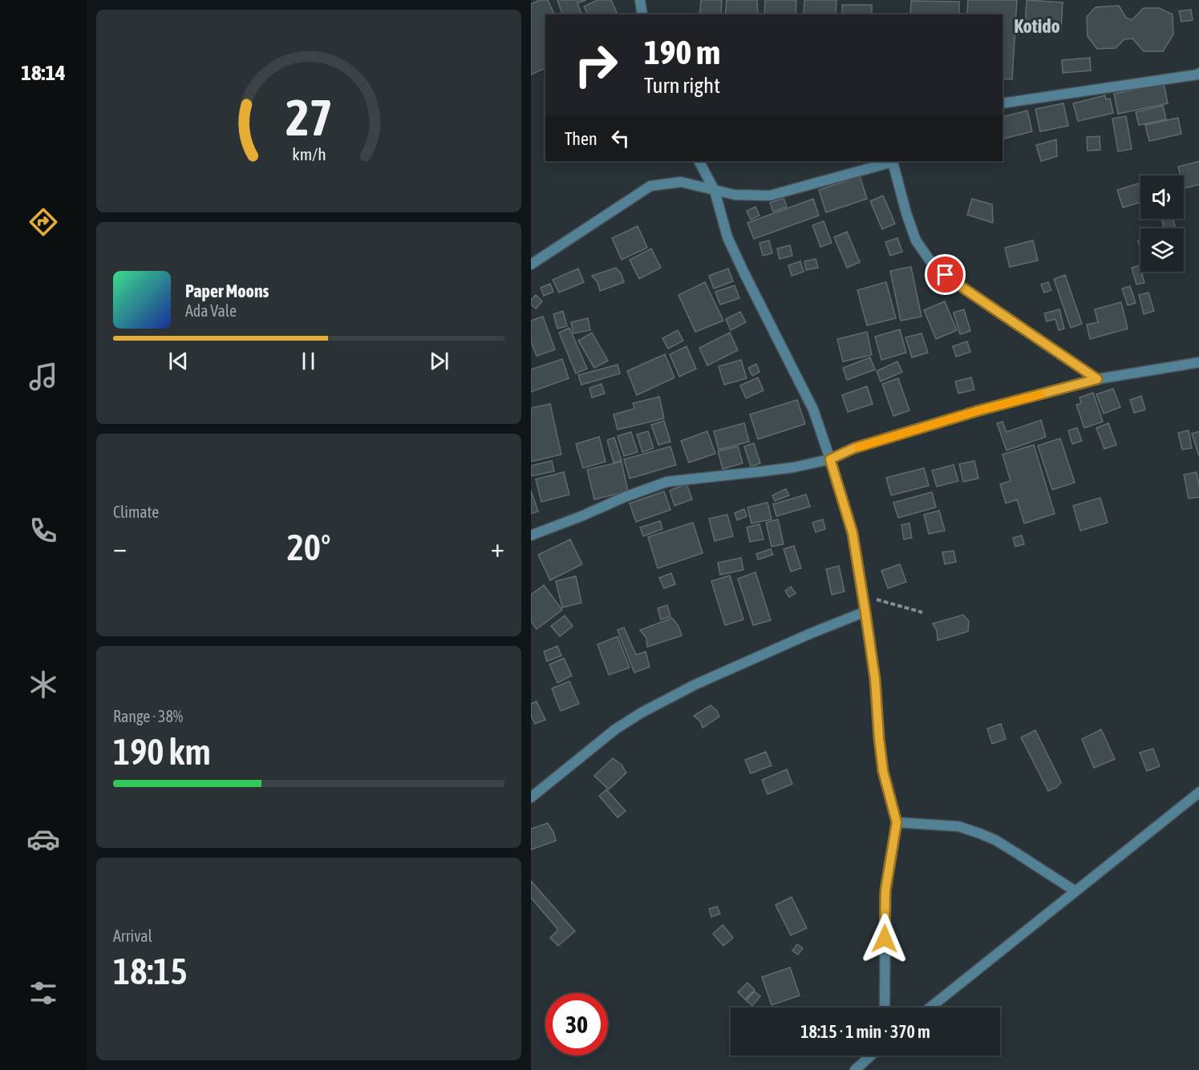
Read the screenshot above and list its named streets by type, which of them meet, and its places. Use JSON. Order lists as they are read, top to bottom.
{
  "districts": ["Kotido"],
  "page": {
    "tabs": "18:14",
    "turn": ["190 m", "Turn right"],
    "then": "Then",
    "song": ["Paper Moons", "Ada Vale"],
    "tile": [
      "Climate",
      ["Range · 38%", "190 km"],
      ["Arrival", "18:15"]
    ],
    "heat": ["−", "20°", "+"],
    "limit": "30",
    "trip": "18:15 · 1 min · 370 m",
    "gauge": ["27", "km/h"]
  }
}
